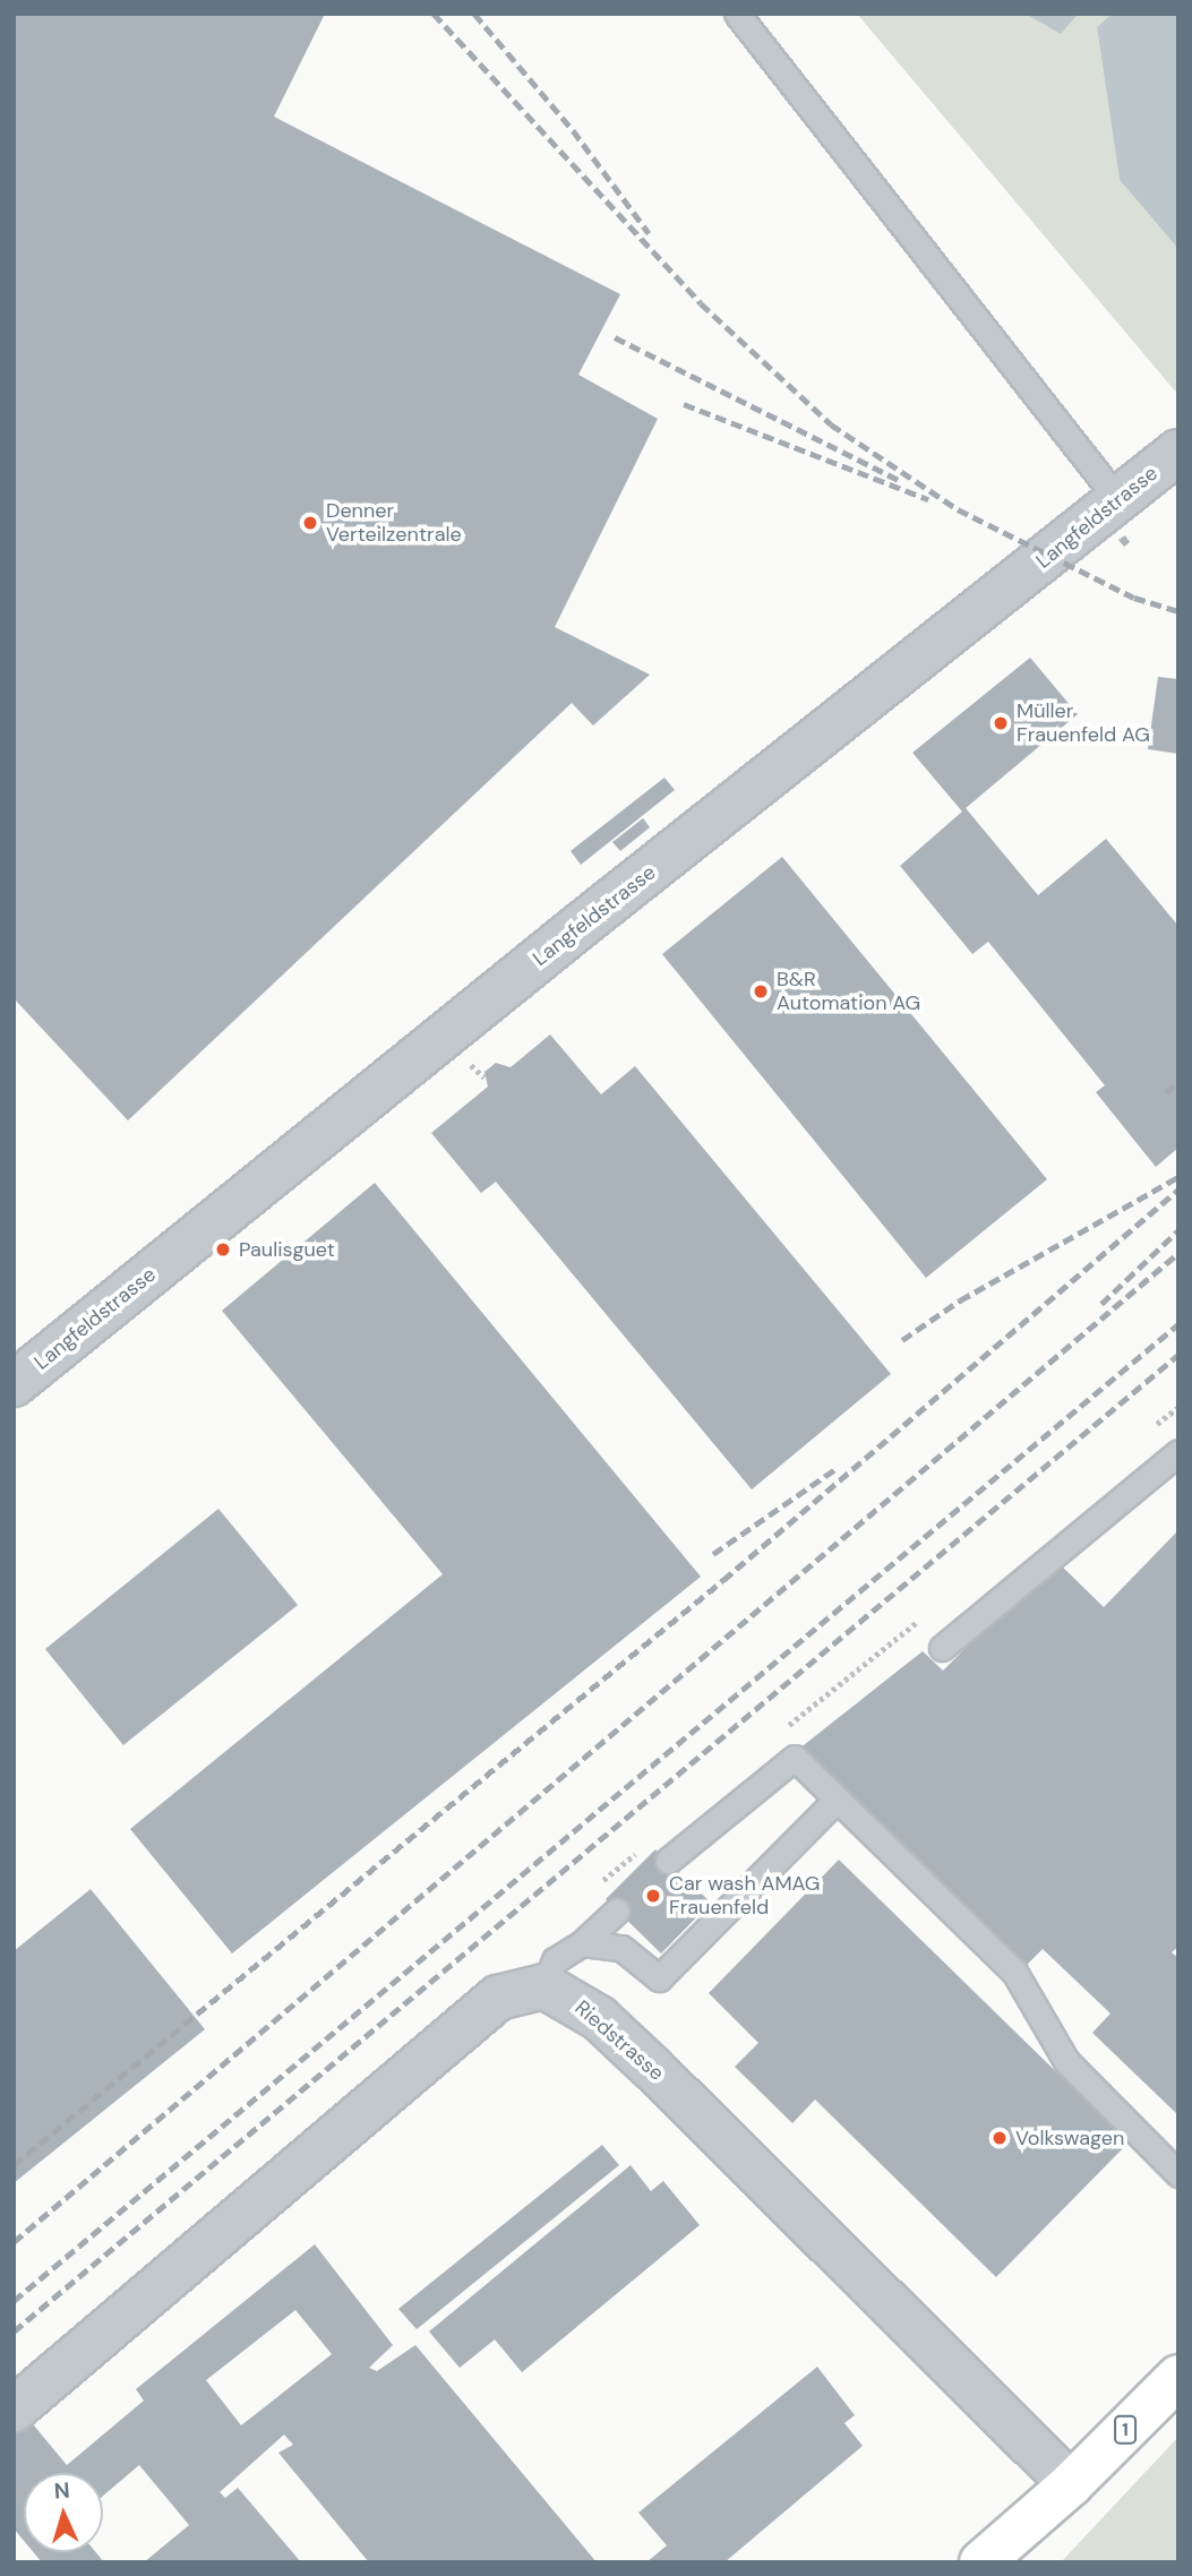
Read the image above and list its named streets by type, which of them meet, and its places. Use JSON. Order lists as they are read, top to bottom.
{
  "streets": {
    "main road": ["1"],
    "street": ["Langfeldstrasse", "Riedstrasse"]
  },
  "crossings": [
    ["Riedstrasse", "1"]
  ],
  "places": [
    "Denner Verteilzentrale",
    "Müller Frauenfeld AG",
    "B&R Automation AG",
    "Paulisguet",
    "Car wash AMAG Frauenfeld",
    "Volkswagen"
  ],
  "north": "top"
}
